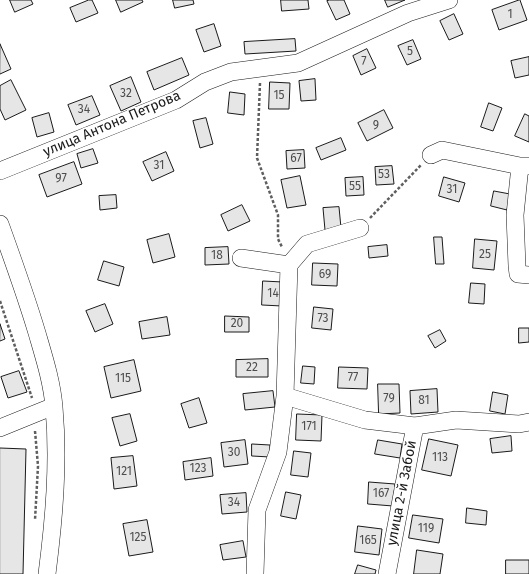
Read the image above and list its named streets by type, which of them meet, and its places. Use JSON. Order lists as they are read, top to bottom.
{
  "streets": {
    "street": ["улица Антона Петрова", "улица 2-й Забой"]
  },
  "house_numbers": [
    "1",
    "5",
    "7",
    "32",
    "15",
    "34",
    "9",
    "67",
    "31",
    "53",
    "97",
    "55",
    "31",
    "25",
    "18",
    "69",
    "14",
    "73",
    "20",
    "22",
    "77",
    "115",
    "79",
    "81",
    "171",
    "30",
    "113",
    "123",
    "121",
    "167",
    "34",
    "119",
    "125",
    "165"
  ]
}
